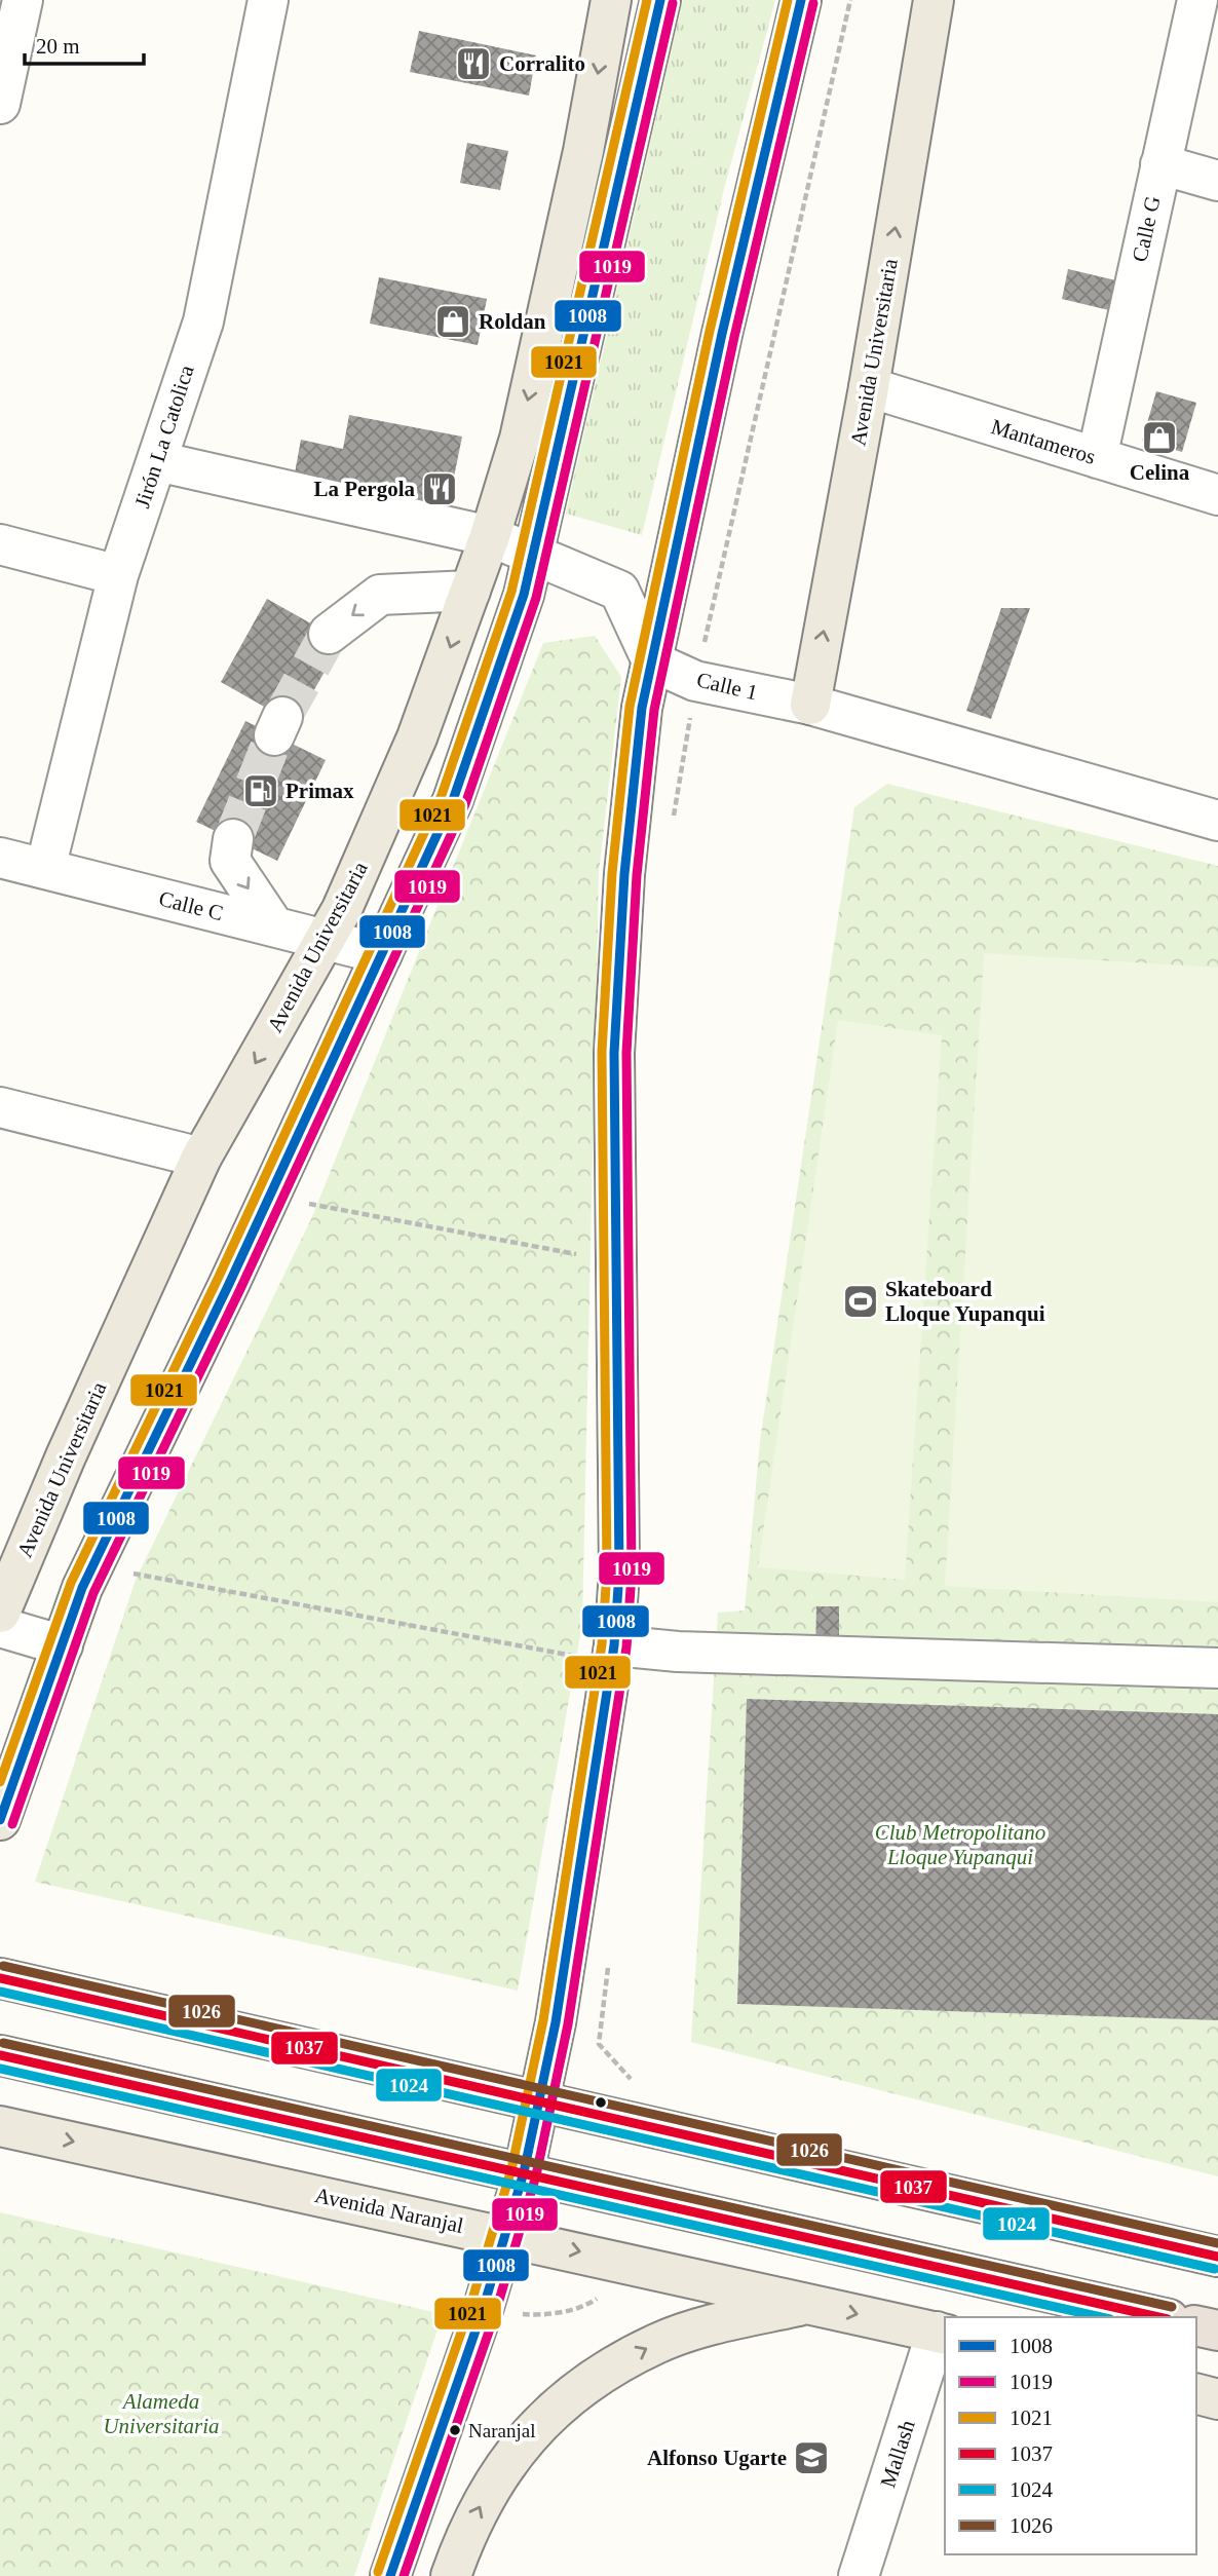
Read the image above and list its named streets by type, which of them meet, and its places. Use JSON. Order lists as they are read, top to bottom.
{
  "streets": {
    "main road": ["Avenida Universitaria", "Avenida Naranjal"],
    "street": [
      "Calle G",
      "Jirón La Catolica",
      "Mantameros",
      "Calle 1",
      "Calle C",
      "Mallash"
    ]
  },
  "crossings": [
    ["Calle G", "Mantameros"],
    ["Avenida Universitaria", "Mantameros"],
    ["Avenida Universitaria", "Calle 1"],
    ["Avenida Universitaria", "Calle C"],
    ["Jirón La Catolica", "Calle C"],
    ["Avenida Naranjal", "Mallash"]
  ],
  "one_way": ["Avenida Naranjal"],
  "parks": ["Club Metropolitano Lloque Yupanqui", "Alameda Universitaria"],
  "places": {
    "restaurant": ["Corralito", "La Pergola"],
    "shop": ["Roldan", "Celina"],
    "fuel station": ["Primax"],
    "sports": ["Skateboard Lloque Yupanqui"],
    "other": ["Naranjal"],
    "school or university": ["Alfonso Ugarte"]
  },
  "lines": [
    "transit line 1008",
    "transit line 1021",
    "transit line 1019",
    "transit line 1026",
    "transit line 1037",
    "transit line 1024"
  ],
  "legend": [
    "1008",
    "1019",
    "1021",
    "1037",
    "1024",
    "1026"
  ],
  "scale_bar": "20 m"
}
